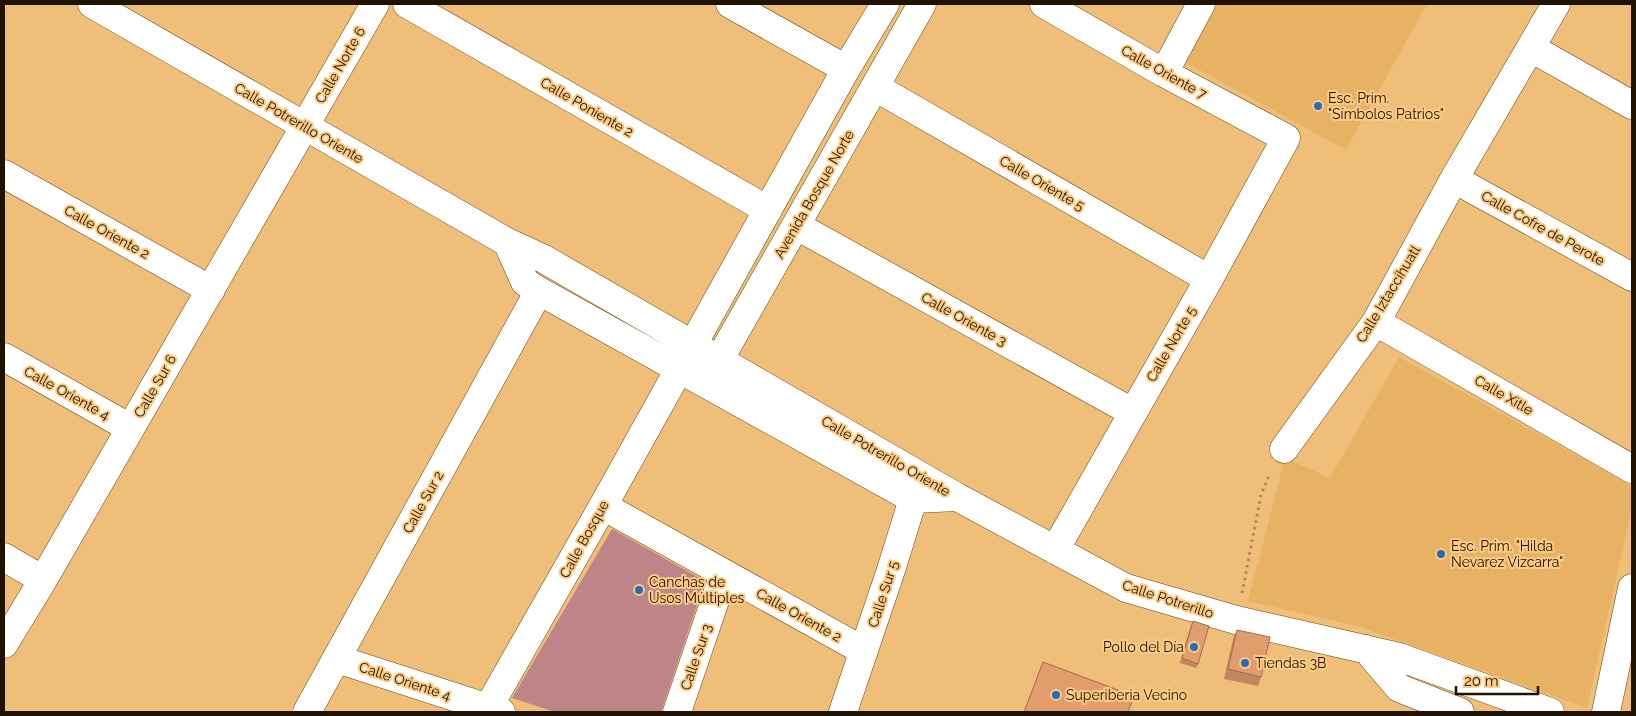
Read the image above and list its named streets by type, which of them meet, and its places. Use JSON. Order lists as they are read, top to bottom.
{
  "streets": {
    "street": [
      "Calle Norte 6",
      "Calle Oriente 7",
      "Calle Poniente 2",
      "Calle Potrerillo Oriente",
      "Calle Oriente 5",
      "Avenida Bosque Norte",
      "Calle Cofre de Perote",
      "Calle Oriente 2",
      "Calle Iztaccíhuatl",
      "Calle Oriente 3",
      "Calle Norte 5",
      "Calle Sur 6",
      "Calle Oriente 4",
      "Calle Xitle",
      "Calle Sur 2",
      "Calle Bosque",
      "Calle Sur 5",
      "Calle Potrerillo",
      "Calle Sur 3"
    ]
  },
  "crossings": [
    ["Calle Norte 6", "Calle Potrerillo Oriente"],
    ["Calle Norte 6", "Calle Sur 6"],
    ["Calle Oriente 7", "Calle Norte 5"],
    ["Calle Potrerillo Oriente", "Avenida Bosque Norte"],
    ["Calle Potrerillo Oriente", "Calle Sur 6"],
    ["Calle Potrerillo Oriente", "Calle Sur 2"],
    ["Calle Potrerillo Oriente", "Calle Bosque"],
    ["Calle Potrerillo Oriente", "Calle Sur 5"],
    ["Calle Potrerillo Oriente", "Calle Potrerillo"],
    ["Calle Oriente 5", "Avenida Bosque Norte"],
    ["Calle Oriente 5", "Calle Norte 5"],
    ["Avenida Bosque Norte", "Calle Oriente 3"],
    ["Calle Cofre de Perote", "Calle Iztaccíhuatl"],
    ["Calle Oriente 2", "Calle Sur 6"],
    ["Calle Oriente 2", "Calle Bosque"],
    ["Calle Oriente 2", "Calle Sur 5"],
    ["Calle Oriente 2", "Calle Sur 3"],
    ["Calle Iztaccíhuatl", "Calle Xitle"],
    ["Calle Oriente 3", "Calle Norte 5"],
    ["Calle Norte 5", "Calle Potrerillo"],
    ["Calle Sur 6", "Calle Oriente 4"],
    ["Calle Oriente 4", "Calle Sur 2"],
    ["Calle Oriente 4", "Calle Bosque"]
  ],
  "places": [
    "Esc. Prim. \"Símbolos Patrios\"",
    "Esc. Prim. \"Hilda Nevarez Vizcarra\"",
    "Canchas de Usos Múltiples",
    "Pollo del Día",
    "Tiendas 3B",
    "Superiberia Vecino"
  ],
  "scale_bar": "20 m"
}
